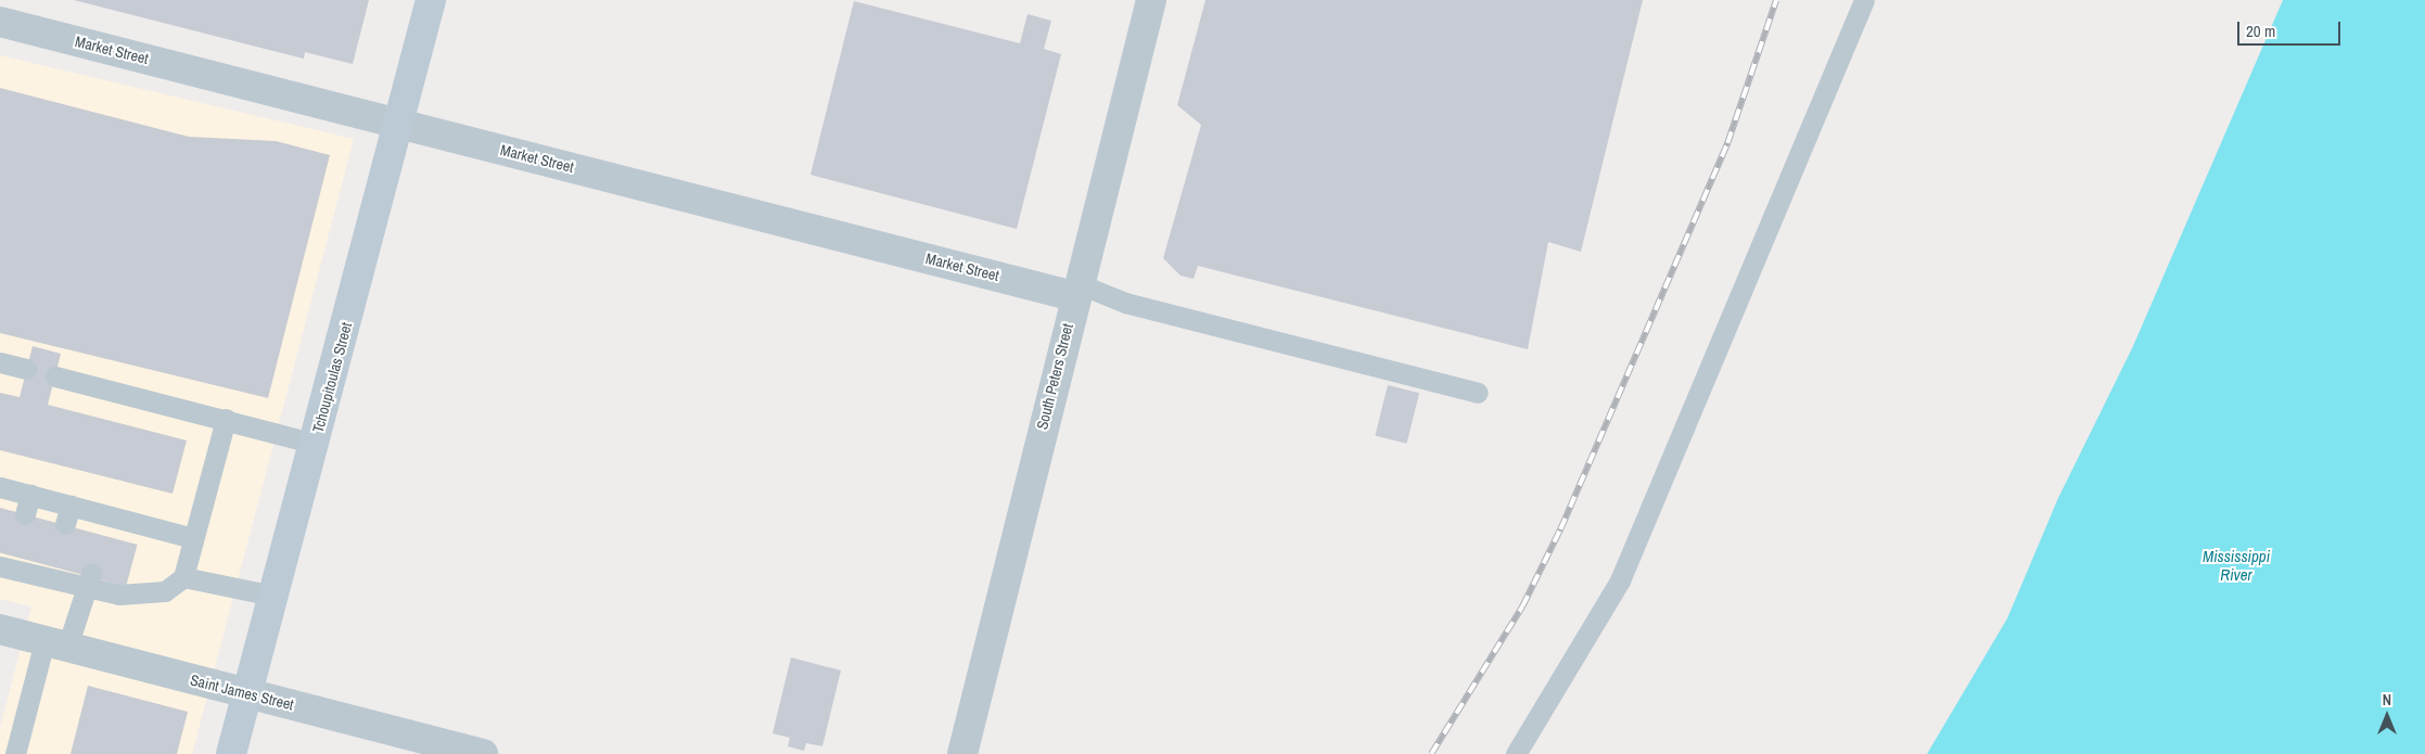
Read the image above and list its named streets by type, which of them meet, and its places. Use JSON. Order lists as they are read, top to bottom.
{
  "streets": {
    "street": [
      "Market Street",
      "South Peters Street",
      "Tchoupitoulas Street",
      "Saint James Street"
    ]
  },
  "crossings": [
    ["Market Street", "South Peters Street"],
    ["Market Street", "Tchoupitoulas Street"],
    ["Tchoupitoulas Street", "Saint James Street"]
  ],
  "water": ["Mississippi River"],
  "scale_bar": "20 m",
  "north": "top"
}
